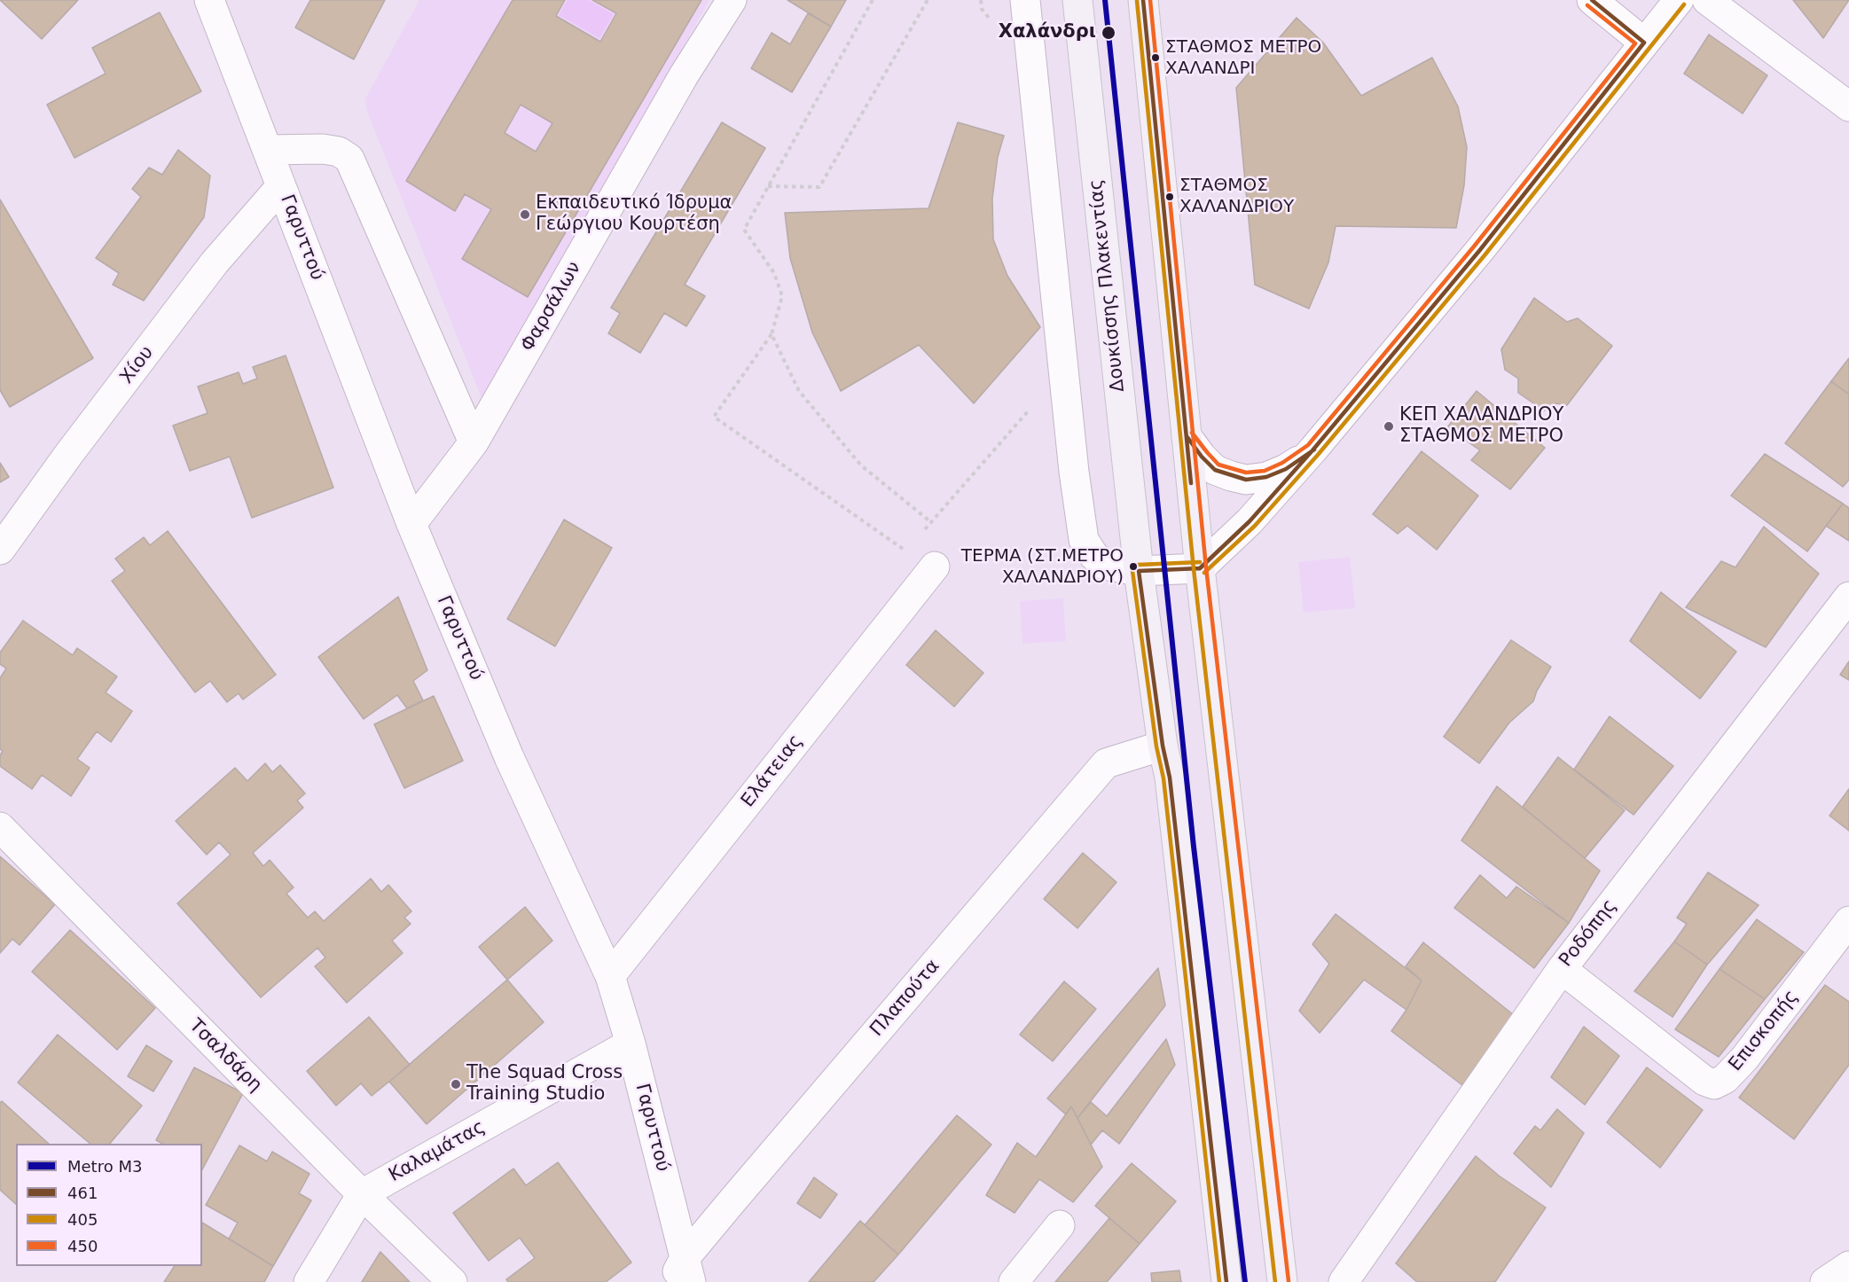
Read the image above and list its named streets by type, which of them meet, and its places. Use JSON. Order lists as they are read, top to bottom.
{
  "streets": {
    "main road": ["Δουκίσσης Πλακεντίας"],
    "street": [
      "Γαρυττού",
      "Φαρσάλων",
      "Χίου",
      "Ελάτειας",
      "Ροδόπης",
      "Πλαπούτα",
      "Επισκοπής",
      "Τσαλδάρη",
      "Καλαμάτας"
    ]
  },
  "crossings": [
    ["Γαρυττού", "Φαρσάλων"],
    ["Γαρυττού", "Χίου"],
    ["Γαρυττού", "Ελάτειας"],
    ["Γαρυττού", "Πλαπούτα"],
    ["Γαρυττού", "Καλαμάτας"],
    ["Δουκίσσης Πλακεντίας", "Πλαπούτα"],
    ["Ροδόπης", "Επισκοπής"],
    ["Τσαλδάρη", "Καλαμάτας"]
  ],
  "places": [
    "Χαλάνδρι",
    "ΣΤΑΘΜΟΣ ΜΕΤΡΟ ΧΑΛΑΝΔΡΙ",
    "ΣΤΑΘΜΟΣ ΧΑΛΑΝΔΡΙΟΥ",
    "Εκπαιδευτικό Ίδρυμα Γεώργιου Κουρτέση",
    "ΚΕΠ ΧΑΛΑΝΔΡΙΟΥ ΣΤΑΘΜΟΣ ΜΕΤΡΟ",
    "ΤΕΡΜΑ (ΣΤ.ΜΕΤΡΟ ΧΑΛΑΝΔΡΙΟΥ)",
    "The Squad Cross Training Studio"
  ],
  "lines": [
    "metro line Μ3",
    "transit line 461",
    "transit line 450",
    "transit line 405"
  ],
  "legend": [
    "Metro Μ3",
    "461",
    "405",
    "450"
  ]
}
